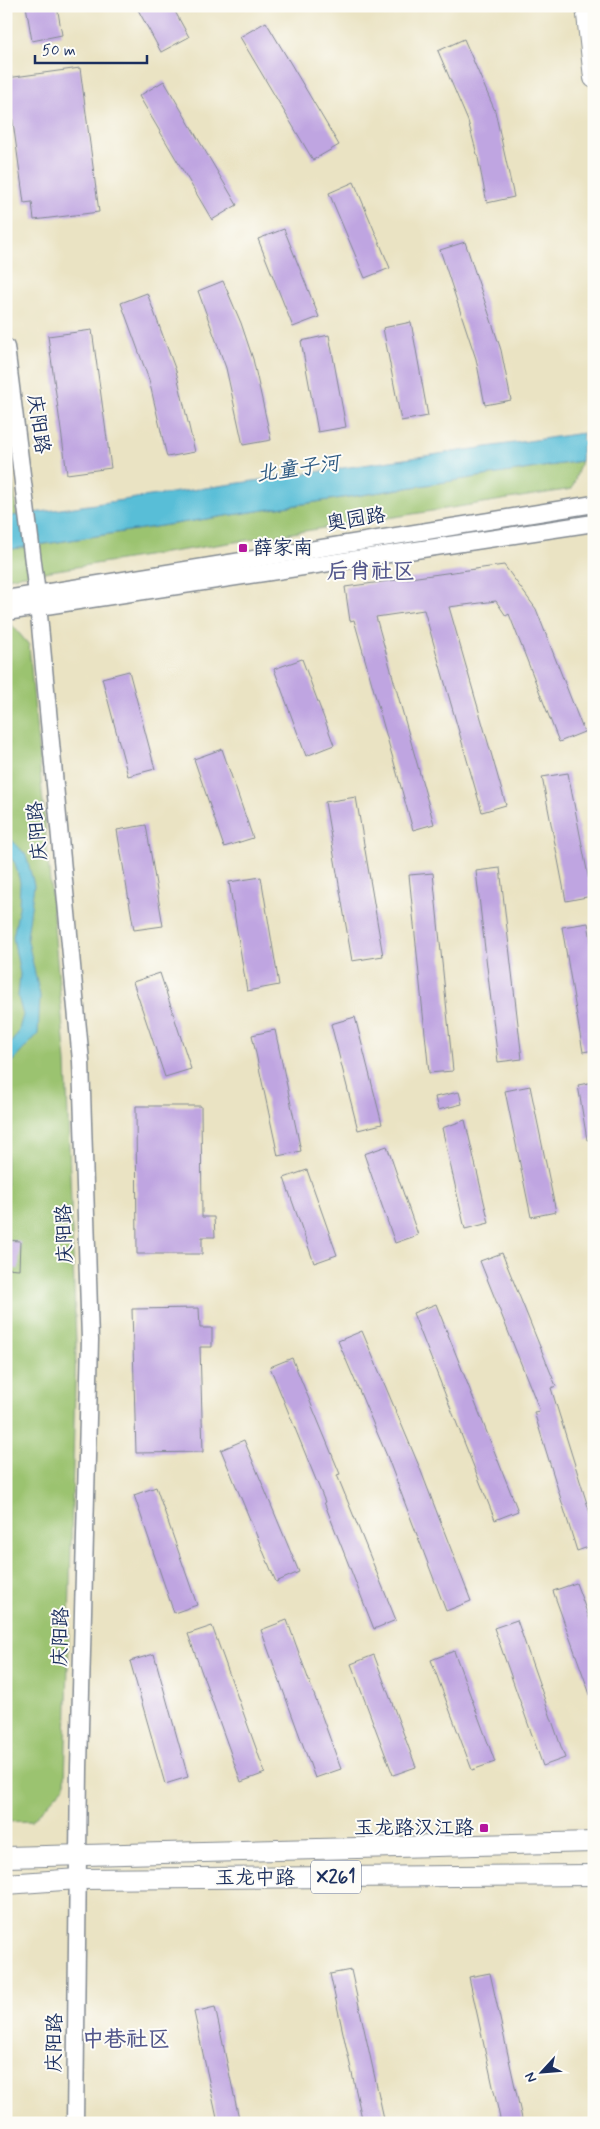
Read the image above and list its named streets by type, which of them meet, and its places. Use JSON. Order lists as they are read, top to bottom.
{
  "streets": {
    "main road": ["X261", "玉龙中路"],
    "street": ["庆阳路", "奥园路"]
  },
  "crossings": [
    ["庆阳路", "奥园路"],
    ["庆阳路", "玉龙中路"]
  ],
  "districts": ["后肖社区", "中巷社区"],
  "water": ["北童子河"],
  "places": {
    "transit": ["薛家南", "玉龙路汉江路"]
  },
  "scale_bar": "50 m",
  "north": "bottom left"
}
